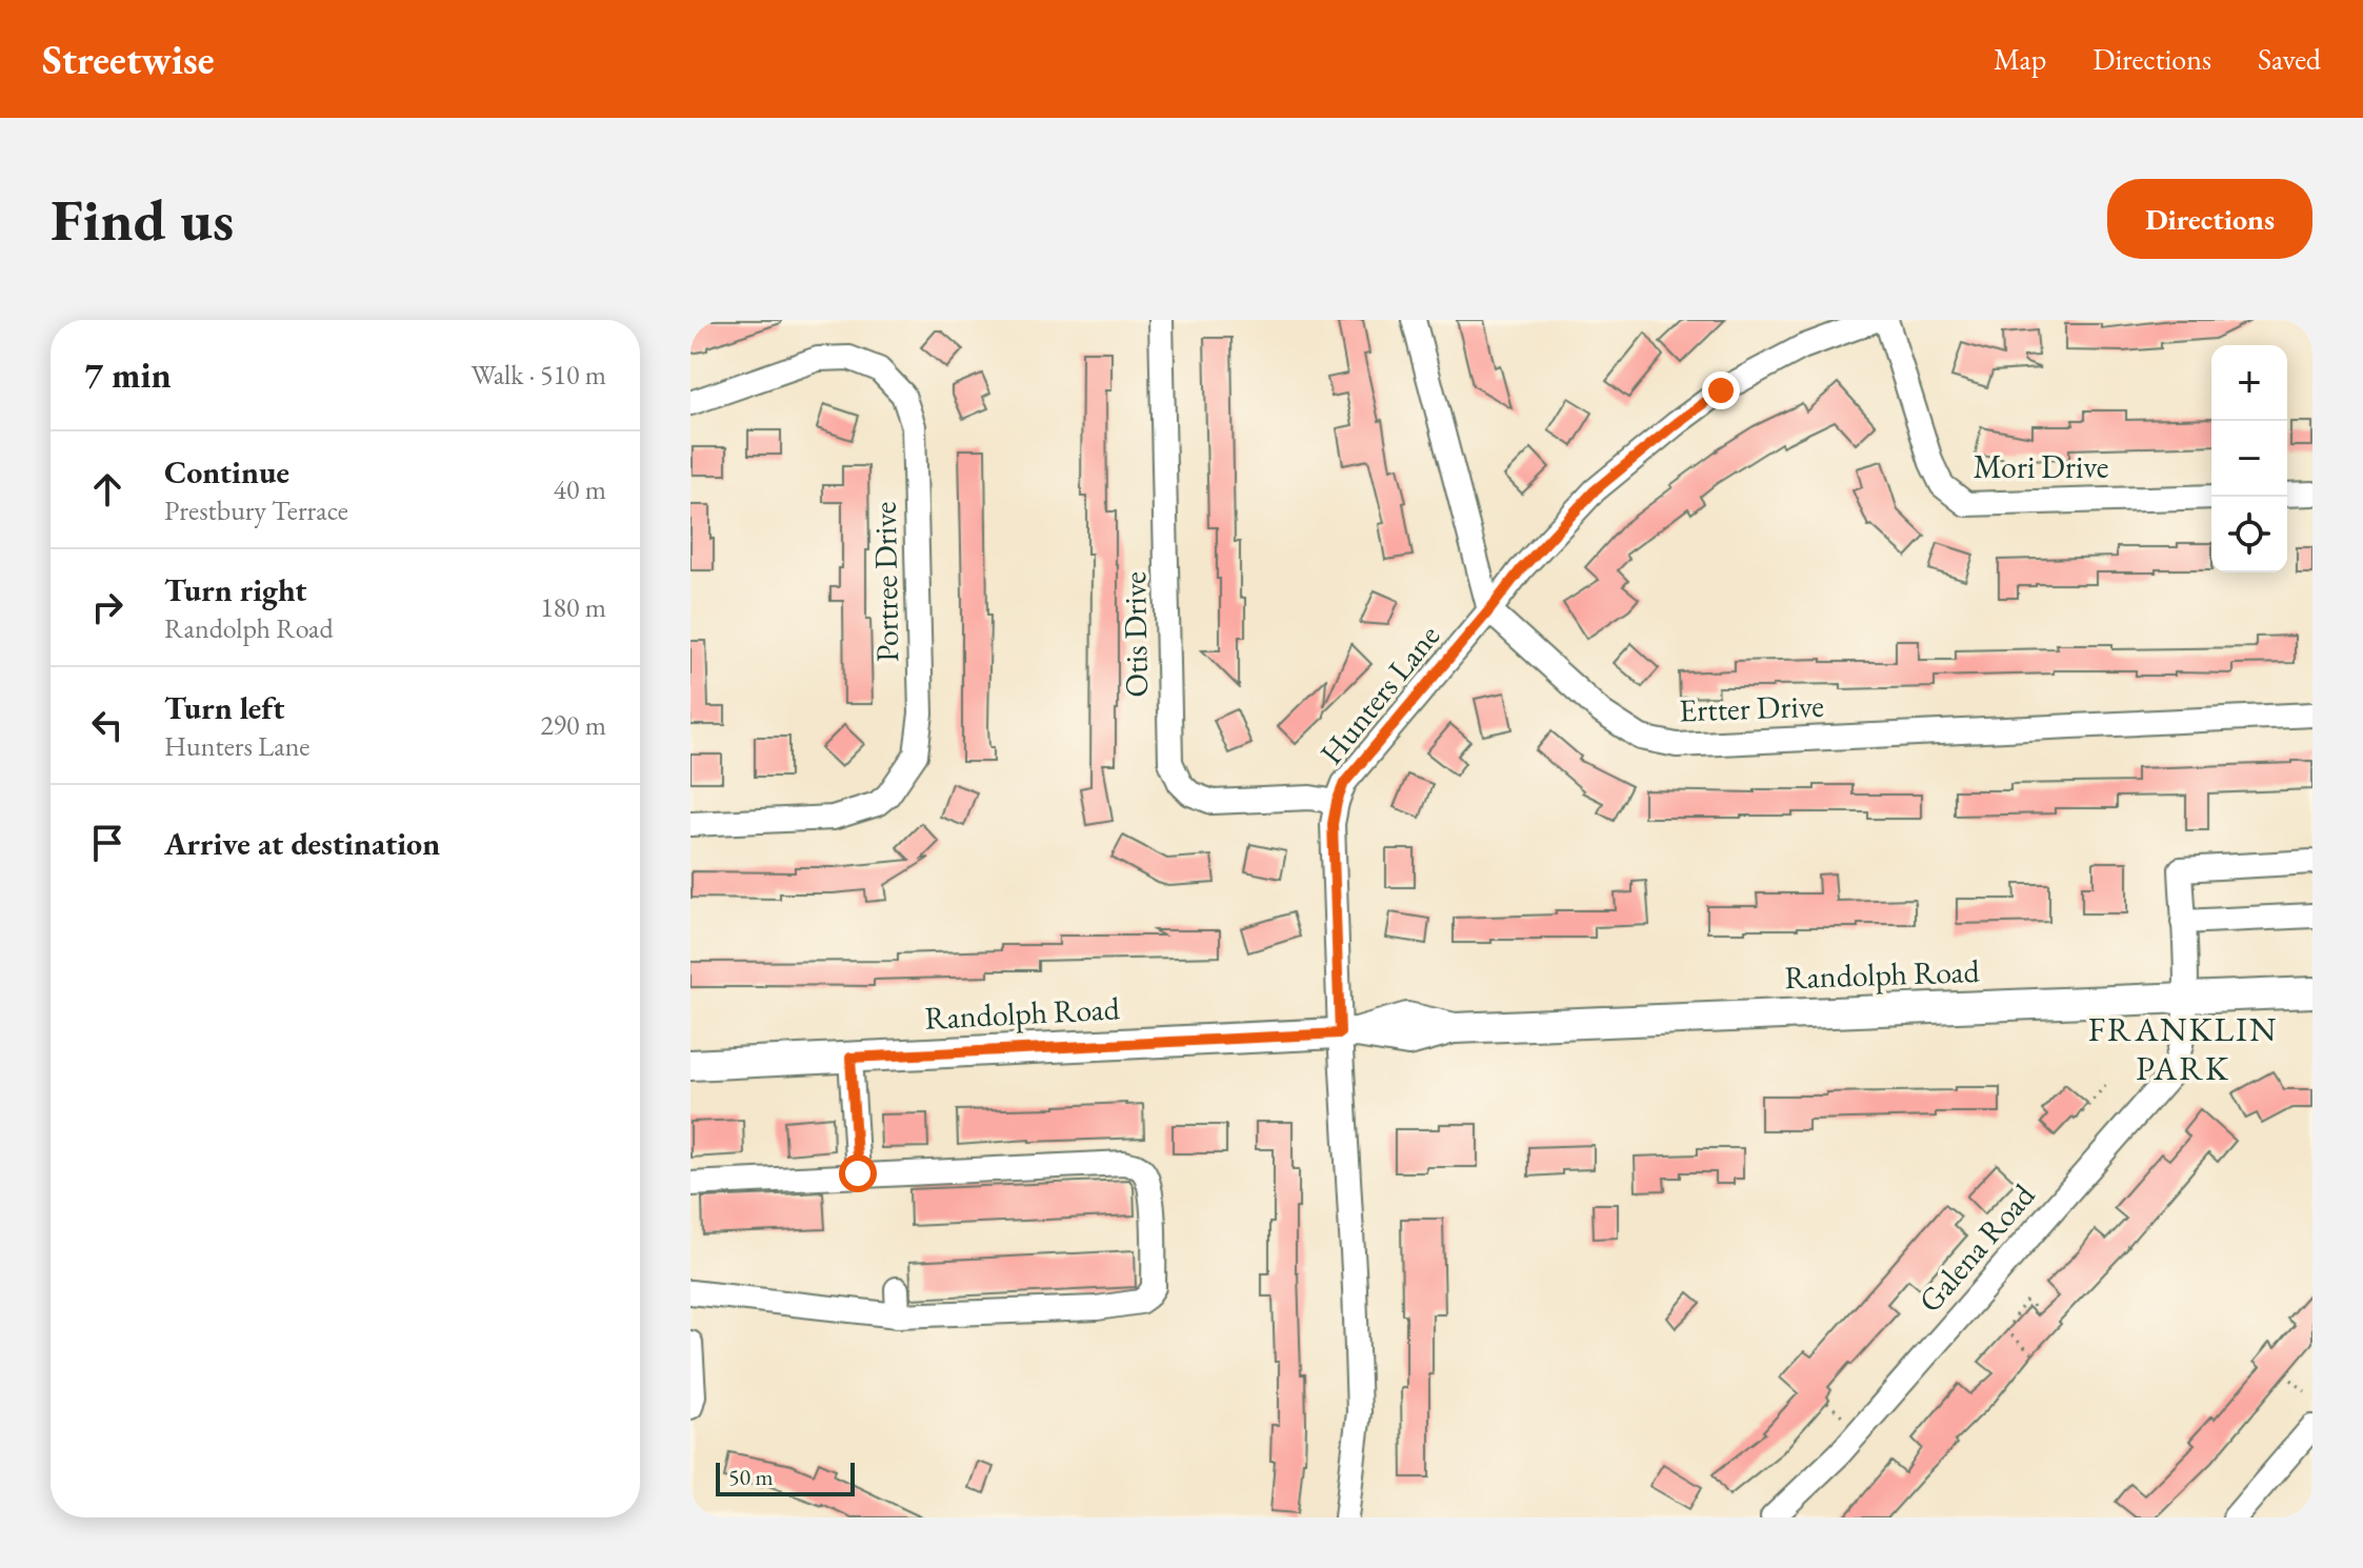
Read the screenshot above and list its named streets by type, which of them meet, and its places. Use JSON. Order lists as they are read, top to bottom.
{
  "streets": {
    "main road": ["Randolph Road"],
    "street": [
      "Mori Drive",
      "Portree Drive",
      "Otis Drive",
      "Hunters Lane",
      "Ertter Drive",
      "Galena Road"
    ]
  },
  "crossings": [
    ["Otis Drive", "Hunters Lane"],
    ["Hunters Lane", "Ertter Drive"],
    ["Hunters Lane", "Randolph Road"],
    ["Randolph Road", "Galena Road"]
  ],
  "districts": ["FRANKLIN PARK"],
  "scale_bar": "50 m",
  "page": {
    "header": "Streetwise",
    "nav": ["Map", "Directions", "Saved"],
    "buttons": "Directions",
    "title": "Find us",
    "heading": ["7 min", "Walk · 510 m"],
    "map_buttons": ["+", "−"],
    "list": [
      ["Continue", "Prestbury Terrace", "40 m"],
      ["Turn right", "Randolph Road", "180 m"],
      ["Turn left", "Hunters Lane", "290 m"],
      "Arrive at destination"
    ],
    "scale": "50 m"
  }
}
